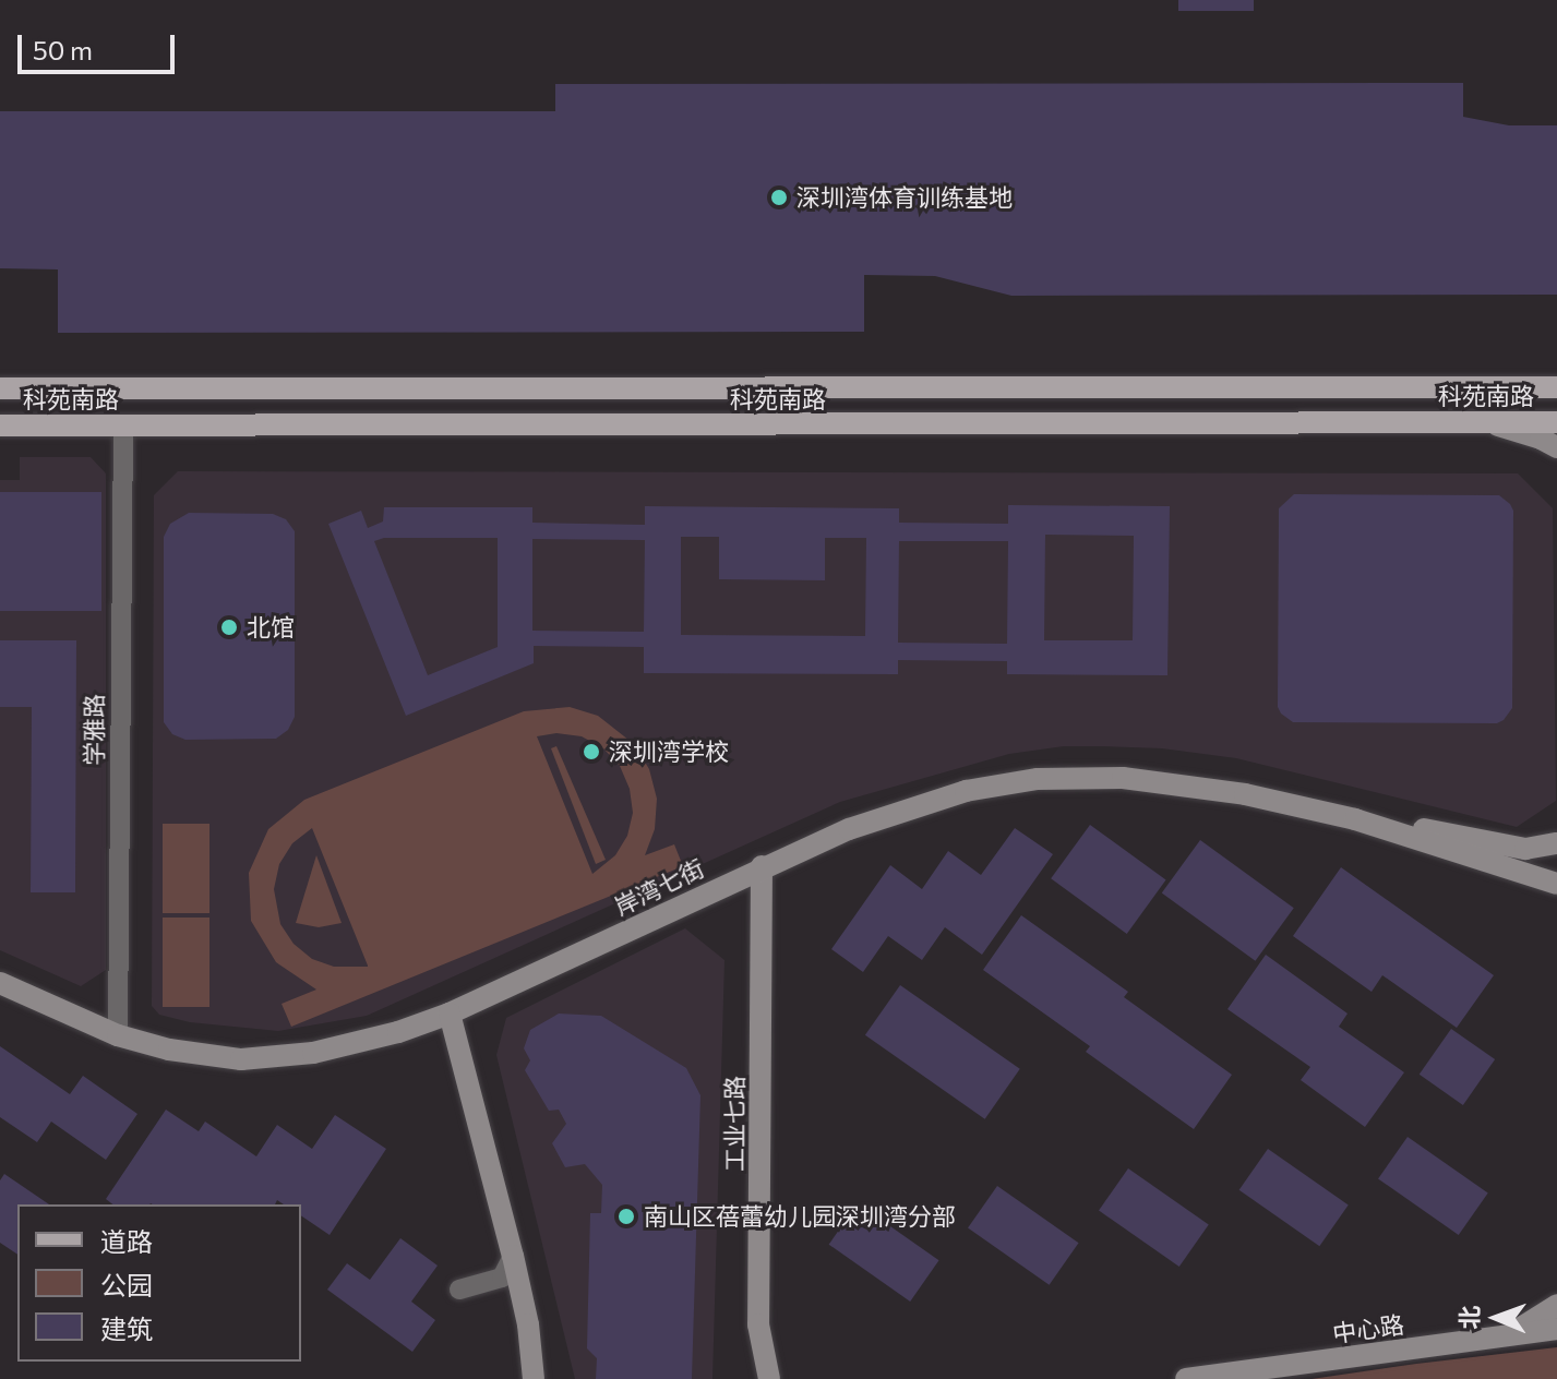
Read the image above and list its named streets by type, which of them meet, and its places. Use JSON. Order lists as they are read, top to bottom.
{
  "streets": {
    "main road": ["科苑南路"],
    "street": [
      "学雅路",
      "岸湾七街",
      "工业七路",
      "中心路"
    ]
  },
  "crossings": [
    ["科苑南路", "学雅路"],
    ["学雅路", "岸湾七街"],
    ["岸湾七街", "工业七路"]
  ],
  "places": [
    "深圳湾体育训练基地",
    "北馆",
    "深圳湾学校",
    "南山区蓓蕾幼儿园深圳湾分部"
  ],
  "legend": ["道路", "公园", "建筑"],
  "scale_bar": "50 m",
  "north": "left"
}
